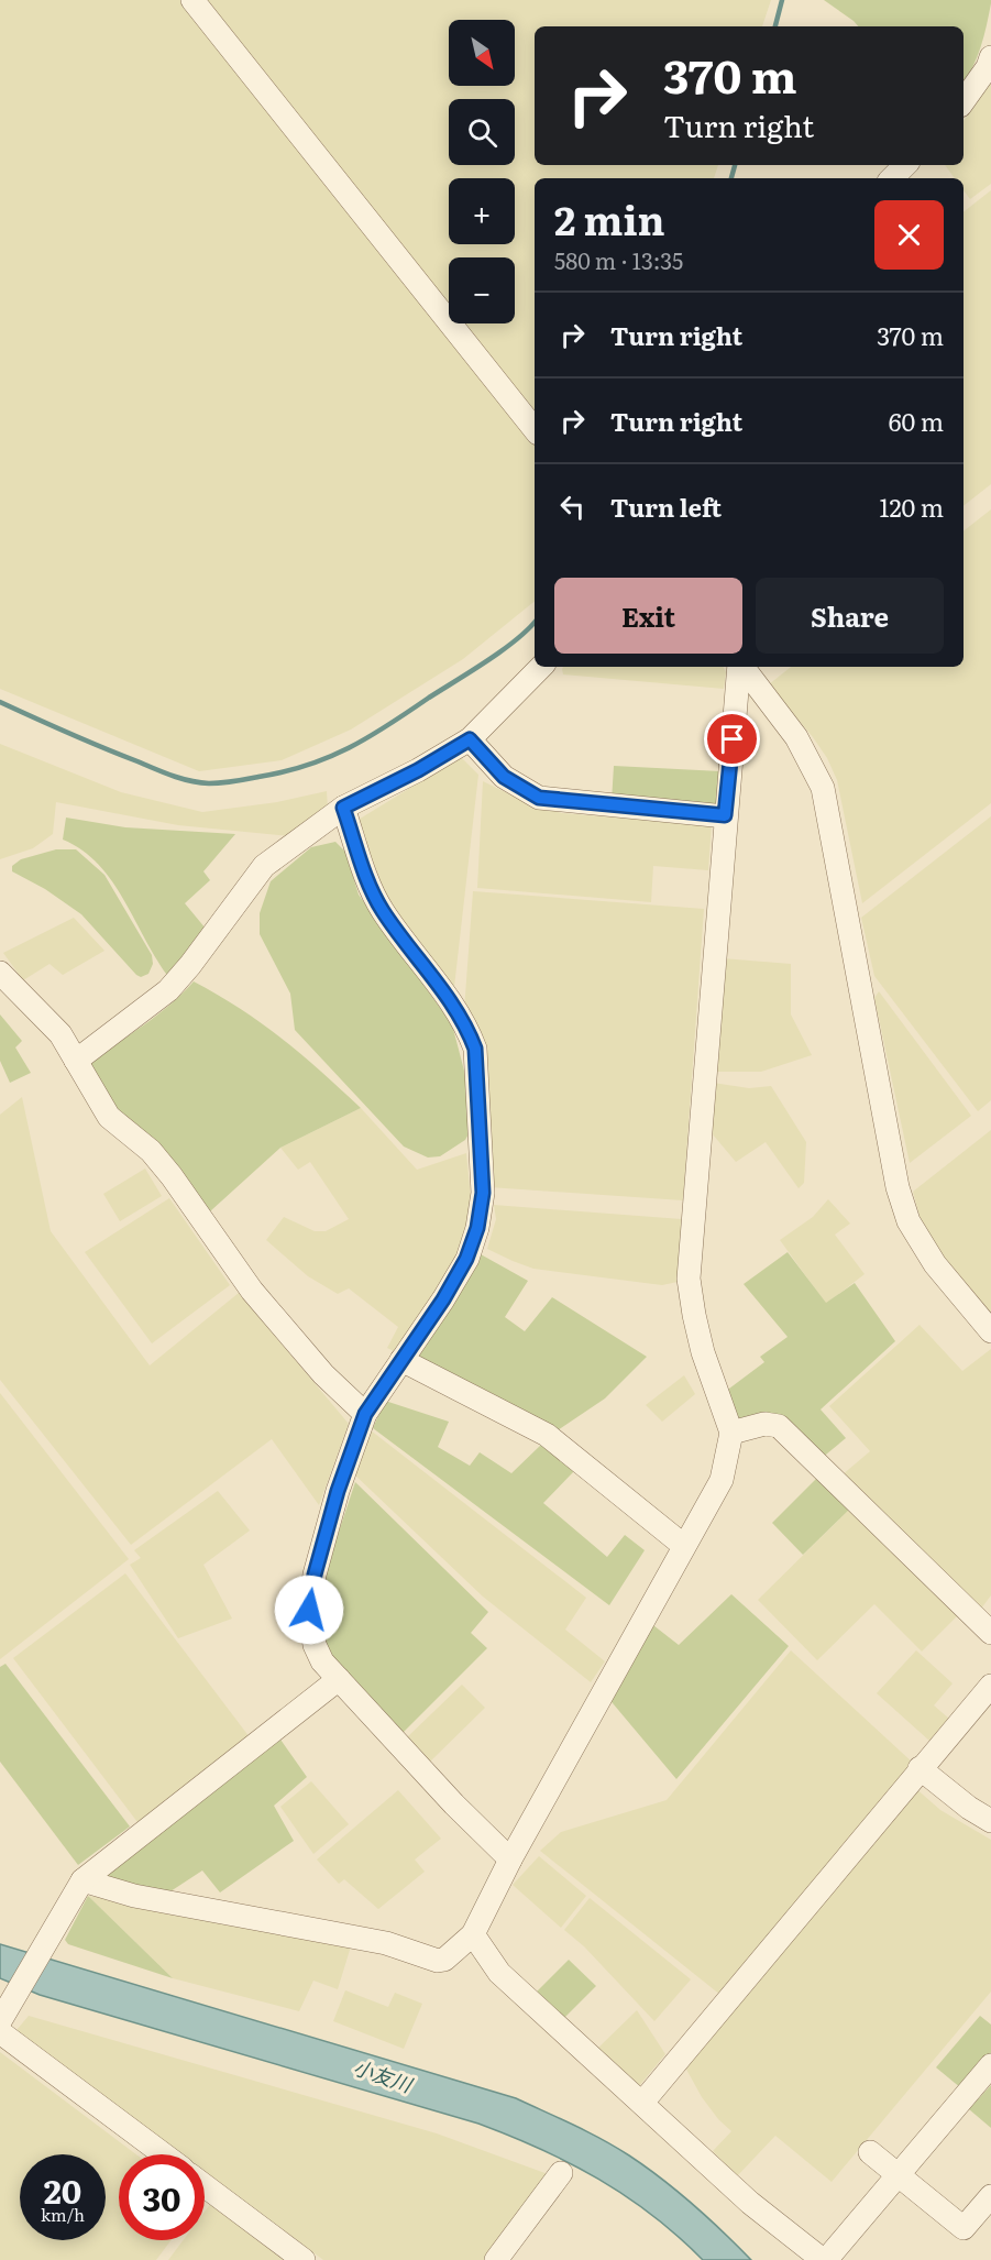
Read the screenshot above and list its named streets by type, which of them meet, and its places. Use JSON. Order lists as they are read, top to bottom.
{
  "water": ["小友川"],
  "north": "bottom right",
  "page": {
    "map_buttons": ["+", "−"],
    "turn": ["370 m", "Turn right"],
    "heading": ["2 min", "580 m · 13:35"],
    "list": [
      {
        "name": "Turn right",
        "value": "370 m"
      },
      {
        "name": "Turn right",
        "value": "60 m"
      },
      {
        "name": "Turn left",
        "value": "120 m"
      }
    ],
    "buttons": ["Exit", "Share"],
    "speed": "20 km/h",
    "limit": "30"
  }
}
